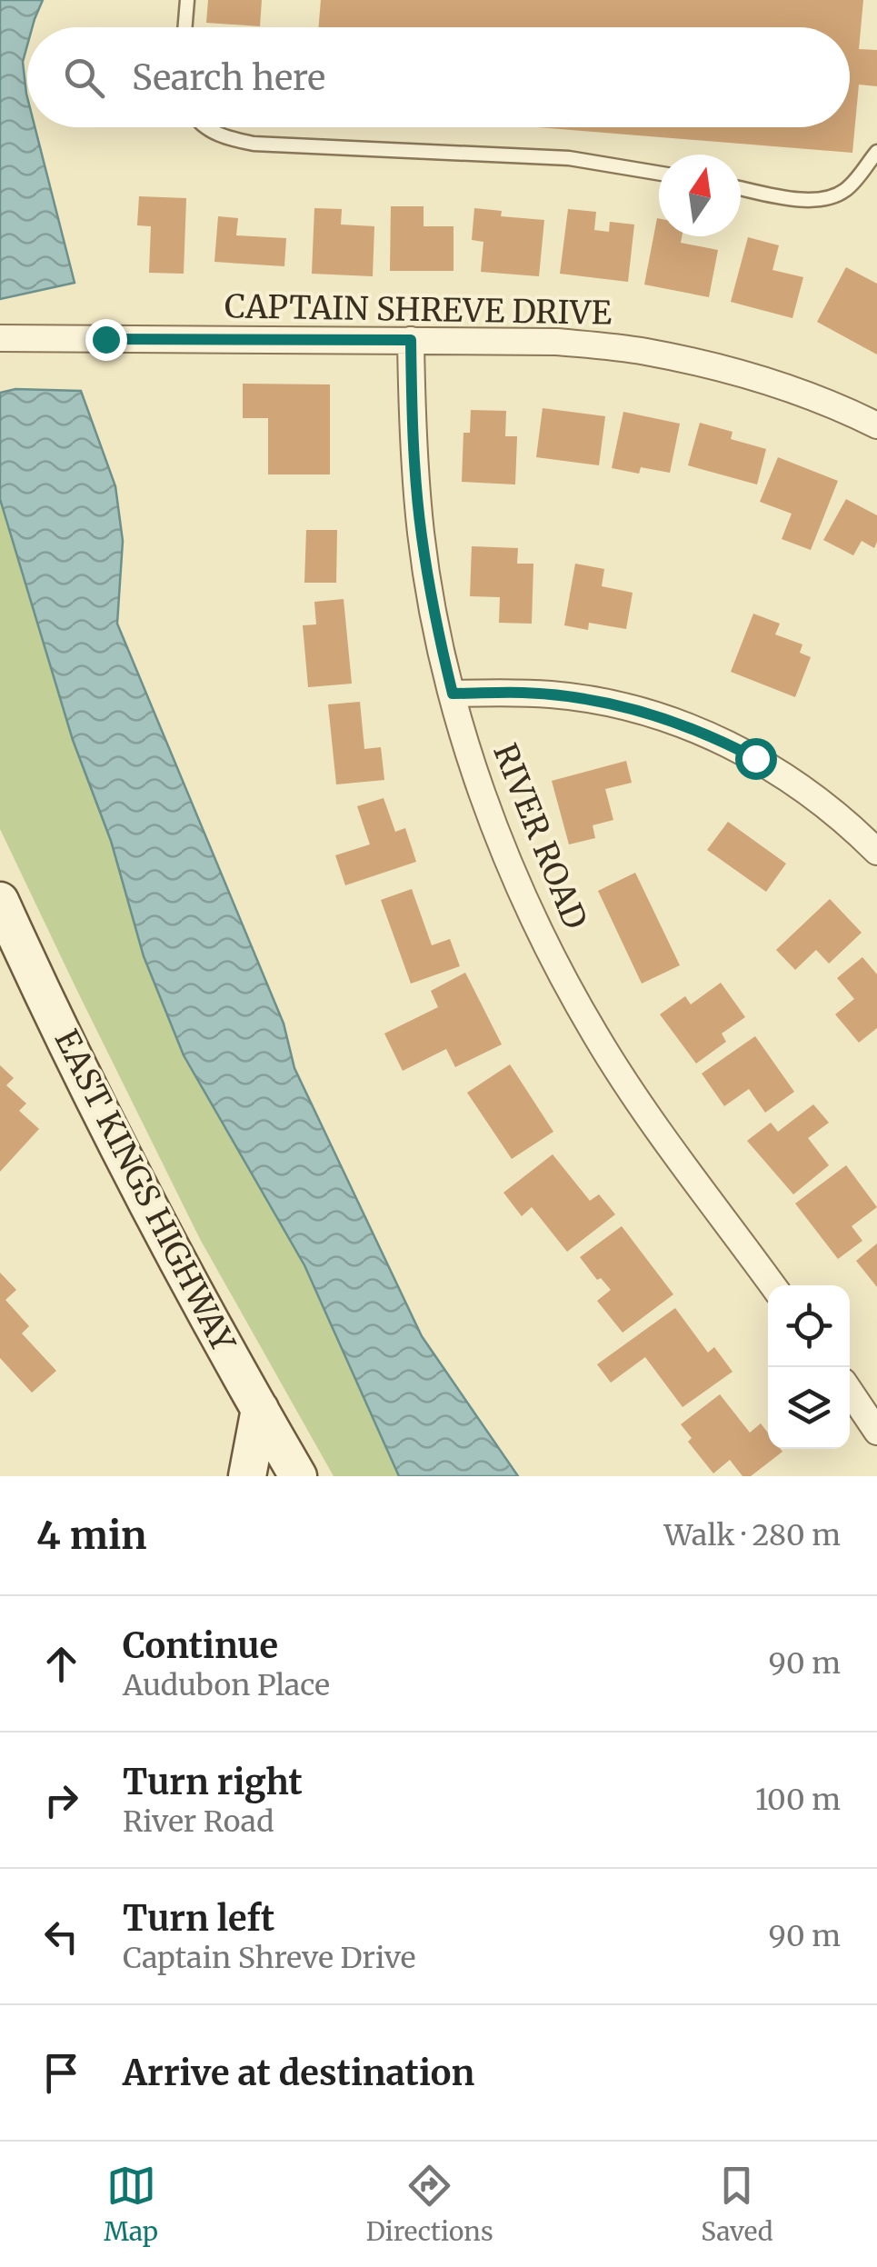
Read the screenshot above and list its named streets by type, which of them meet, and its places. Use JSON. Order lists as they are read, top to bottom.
{
  "streets": {
    "main road": ["EAST KINGS HIGHWAY"],
    "street": ["CAPTAIN SHREVE DRIVE", "RIVER ROAD"]
  },
  "crossings": [
    ["CAPTAIN SHREVE DRIVE", "RIVER ROAD"]
  ],
  "north": "top",
  "page": {
    "search": "Search here",
    "heading": ["4 min", "Walk · 280 m"],
    "list": [
      ["Continue", "Audubon Place", "90 m"],
      ["Turn right", "River Road", "100 m"],
      ["Turn left", "Captain Shreve Drive", "90 m"],
      "Arrive at destination"
    ],
    "nav": ["Map", "Directions", "Saved"]
  }
}
